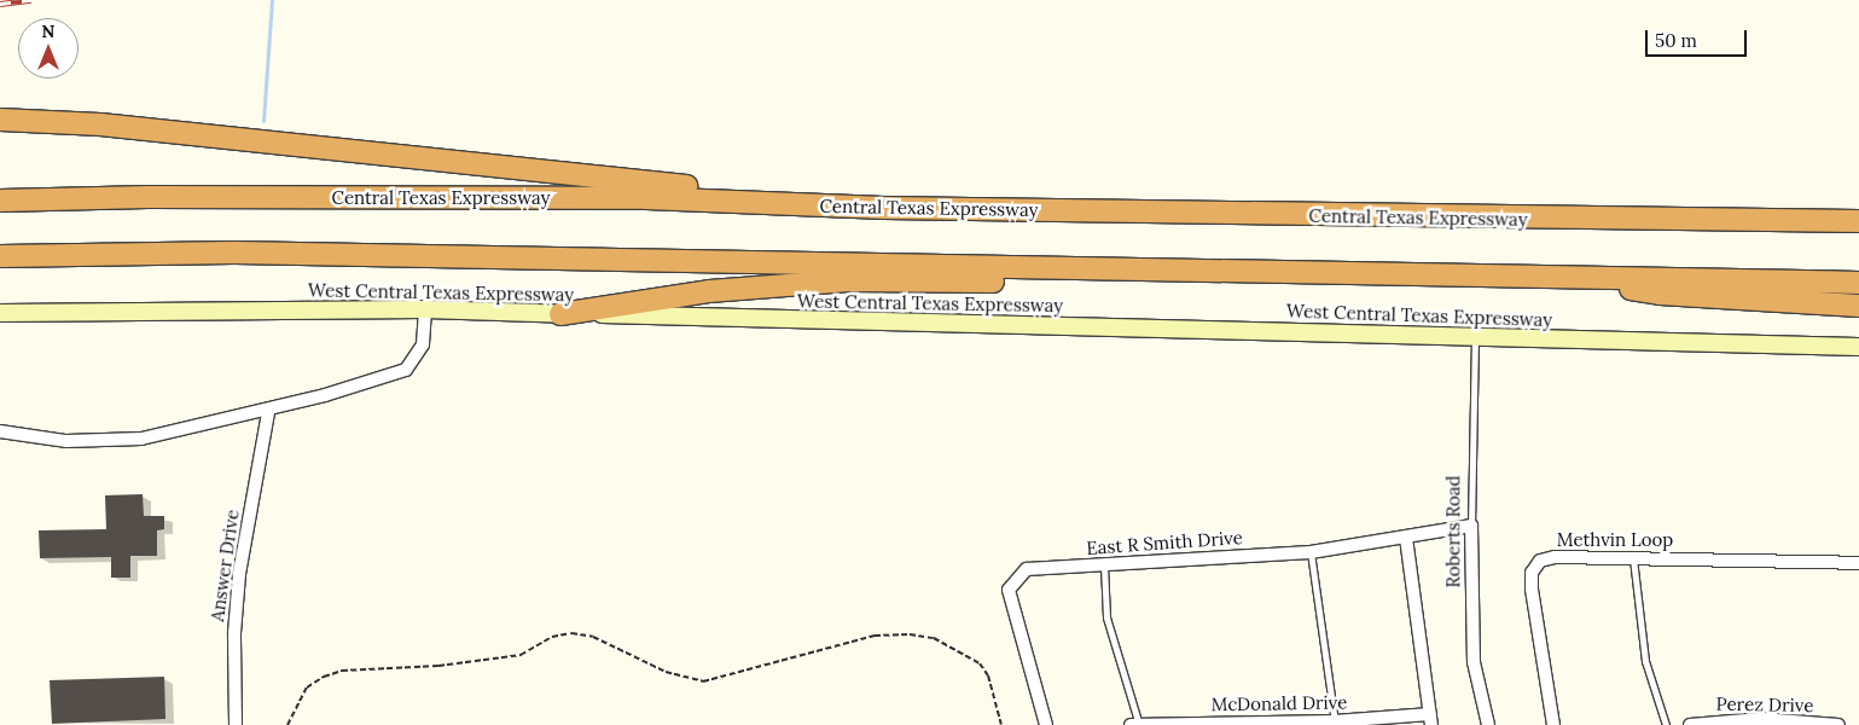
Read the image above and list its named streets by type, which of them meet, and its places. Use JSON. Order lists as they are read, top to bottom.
{
  "streets": {
    "highway": ["Central Texas Expressway"],
    "main road": ["West Central Texas Expressway"],
    "street": [
      "Roberts Road",
      "Methvin Loop",
      "East R Smith Drive",
      "Answer Drive",
      "McDonald Drive",
      "Perez Drive"
    ]
  },
  "crossings": [
    ["West Central Texas Expressway", "Roberts Road"],
    ["Roberts Road", "East R Smith Drive"]
  ],
  "scale_bar": "50 m",
  "north": "top"
}
